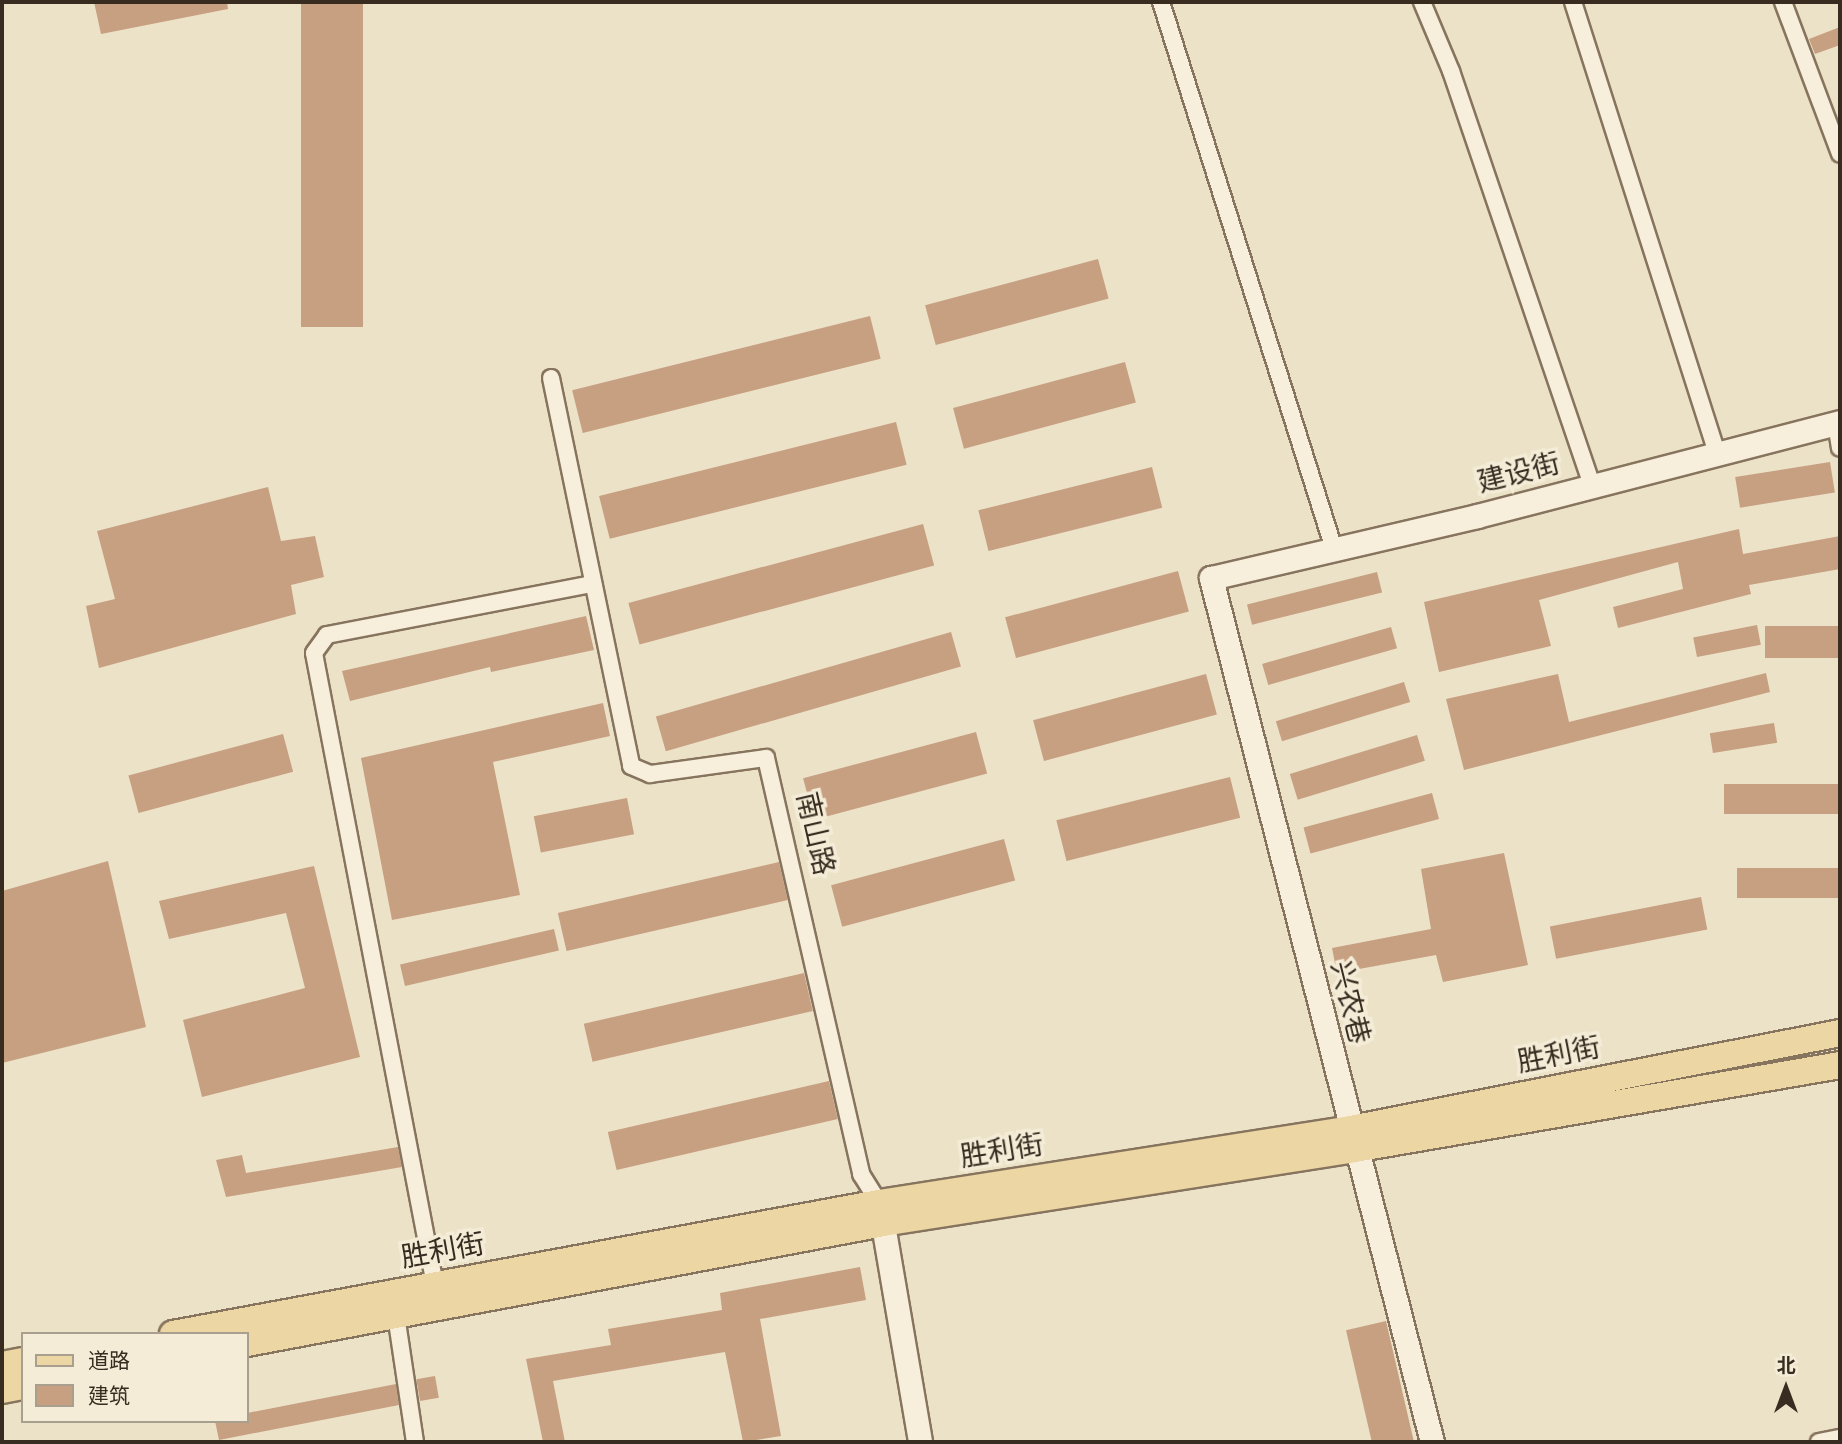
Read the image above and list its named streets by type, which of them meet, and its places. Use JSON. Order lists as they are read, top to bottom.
{
  "streets": {
    "main road": ["胜利街"],
    "street": ["建设街", "南山路", "兴农巷"]
  },
  "crossings": [
    ["建设街", "兴农巷"],
    ["南山路", "胜利街"],
    ["兴农巷", "胜利街"]
  ],
  "legend": ["道路", "建筑"],
  "north": "top"
}
